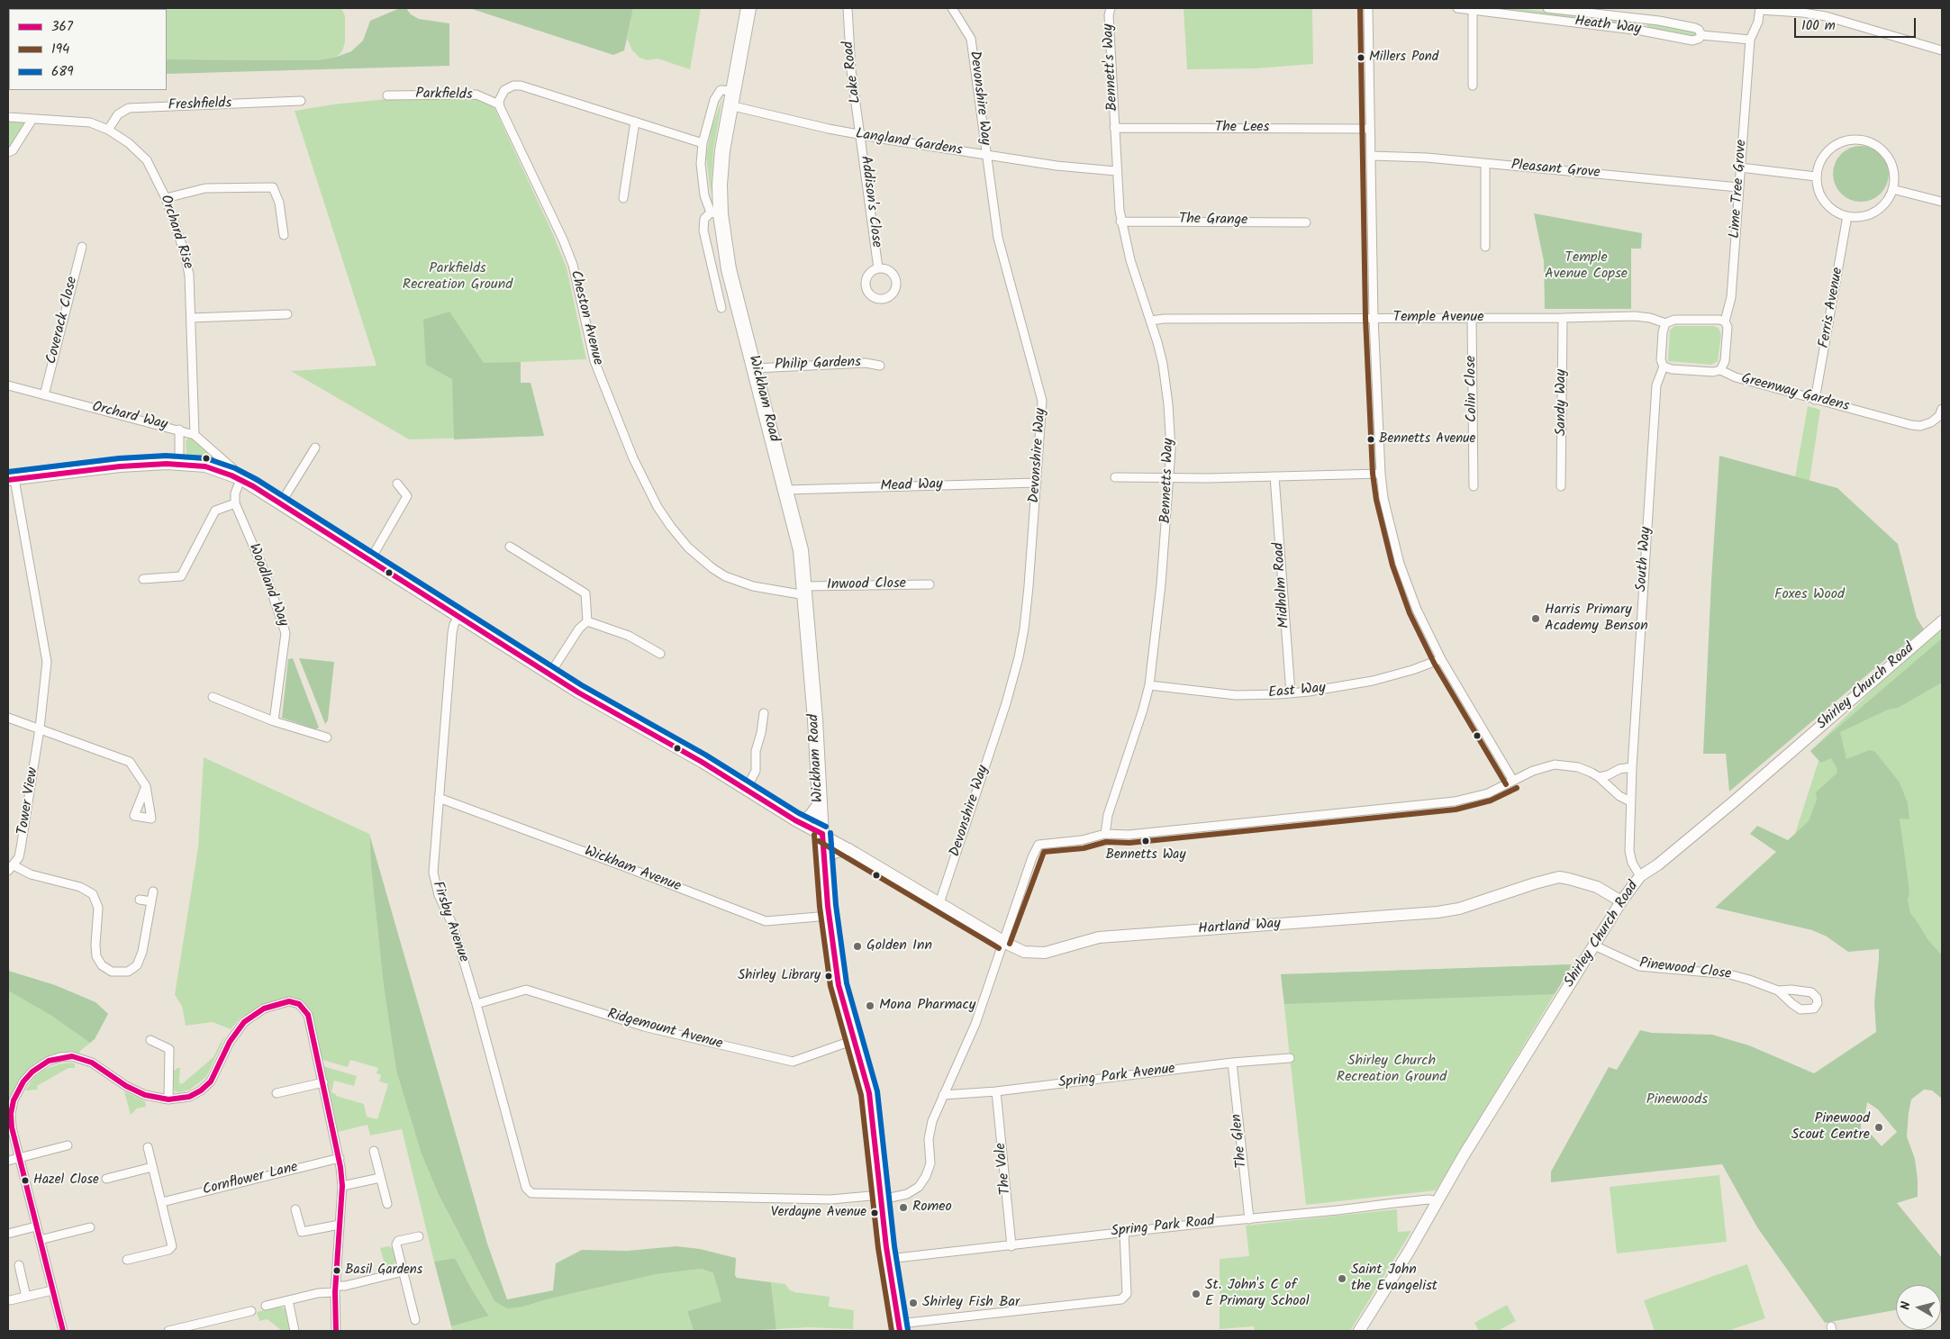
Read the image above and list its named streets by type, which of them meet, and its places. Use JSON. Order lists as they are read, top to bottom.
{
  "streets": {
    "highway": ["Wickham Road"],
    "street": [
      "Heath Way",
      "Bennett's Way",
      "Lake Road",
      "Parkfields",
      "Devonshire Way",
      "Freshfields",
      "The Lees",
      "Langland Gardens",
      "Pleasant Grove",
      "Lime Tree Grove",
      "Addison's Close",
      "The Grange",
      "Orchard Rise",
      "Ferris Avenue",
      "Cheston Avenue",
      "Temple Avenue",
      "Coverack Close",
      "Philip Gardens",
      "Colin Close",
      "Greenway Gardens",
      "Sandy Way",
      "Orchard Way",
      "Bennetts Way",
      "Mead Way",
      "South Way",
      "Woodland Way",
      "Inwood Close",
      "Midholm Road",
      "Shirley Church Road",
      "East Way",
      "Tower View",
      "Wickham Avenue",
      "Firsby Avenue",
      "Hartland Way",
      "Pinewood Close",
      "Ridgemount Avenue",
      "Spring Park Avenue",
      "The Glen",
      "The Vale",
      "Cornflower Lane",
      "Spring Park Road"
    ]
  },
  "crossings": [
    ["Heath Way", "Lime Tree Grove"],
    ["Bennett's Way", "The Lees"],
    ["Bennett's Way", "Bennetts Way"],
    ["Lake Road", "Langland Gardens"],
    ["Lake Road", "Addison's Close"],
    ["Parkfields", "Cheston Avenue"],
    ["Devonshire Way", "Langland Gardens"],
    ["Devonshire Way", "Mead Way"],
    ["Devonshire Way", "Hartland Way"],
    ["Freshfields", "Orchard Rise"],
    ["The Lees", "Bennetts Way"],
    ["Langland Gardens", "Addison's Close"],
    ["Langland Gardens", "Wickham Road"],
    ["Langland Gardens", "Bennetts Way"],
    ["Pleasant Grove", "Lime Tree Grove"],
    ["Lime Tree Grove", "Temple Avenue"],
    ["Lime Tree Grove", "Greenway Gardens"],
    ["Lime Tree Grove", "South Way"],
    ["The Grange", "Bennetts Way"],
    ["Orchard Rise", "Orchard Way"],
    ["Ferris Avenue", "Greenway Gardens"],
    ["Cheston Avenue", "Wickham Road"],
    ["Cheston Avenue", "Inwood Close"],
    ["Temple Avenue", "Colin Close"],
    ["Temple Avenue", "Greenway Gardens"],
    ["Temple Avenue", "Sandy Way"],
    ["Temple Avenue", "Bennetts Way"],
    ["Temple Avenue", "South Way"],
    ["Coverack Close", "Orchard Way"],
    ["Philip Gardens", "Wickham Road"],
    ["Greenway Gardens", "South Way"],
    ["Wickham Road", "Mead Way"],
    ["Wickham Road", "Inwood Close"],
    ["Wickham Road", "Wickham Avenue"],
    ["Wickham Road", "Firsby Avenue"],
    ["Wickham Road", "Hartland Way"],
    ["Wickham Road", "Ridgemount Avenue"],
    ["Wickham Road", "Spring Park Road"],
    ["Orchard Way", "Hartland Way"],
    ["Bennetts Way", "East Way"],
    ["South Way", "Shirley Church Road"],
    ["Midholm Road", "East Way"],
    ["Shirley Church Road", "Hartland Way"],
    ["Shirley Church Road", "Pinewood Close"],
    ["Shirley Church Road", "Spring Park Road"],
    ["Tower View", "Hartland Way"],
    ["Wickham Avenue", "Firsby Avenue"],
    ["Firsby Avenue", "Hartland Way"],
    ["Firsby Avenue", "Ridgemount Avenue"],
    ["Spring Park Avenue", "The Glen"],
    ["Spring Park Avenue", "The Vale"],
    ["The Glen", "Spring Park Road"],
    ["The Vale", "Spring Park Road"]
  ],
  "parks": [
    "Temple Avenue Copse",
    "Parkfields Recreation Ground",
    "Foxes Wood",
    "Shirley Church Recreation Ground",
    "Pinewoods"
  ],
  "places": [
    "Millers Pond",
    "Bennetts Avenue",
    "Harris Primary Academy Benson",
    "Bennetts Way",
    "Golden Inn",
    "Shirley Library",
    "Mona Pharmacy",
    "Pinewood Scout Centre",
    "Hazel Close",
    "Romeo",
    "Verdayne Avenue",
    "Basil Gardens",
    "Saint John the Evangelist",
    "St. John's C of E Primary School",
    "Shirley Fish Bar"
  ],
  "lines": ["transit line 194", "transit line 689", "transit line 367"],
  "legend": ["367", "194", "689"],
  "scale_bar": "100 m",
  "north": "left"
}
